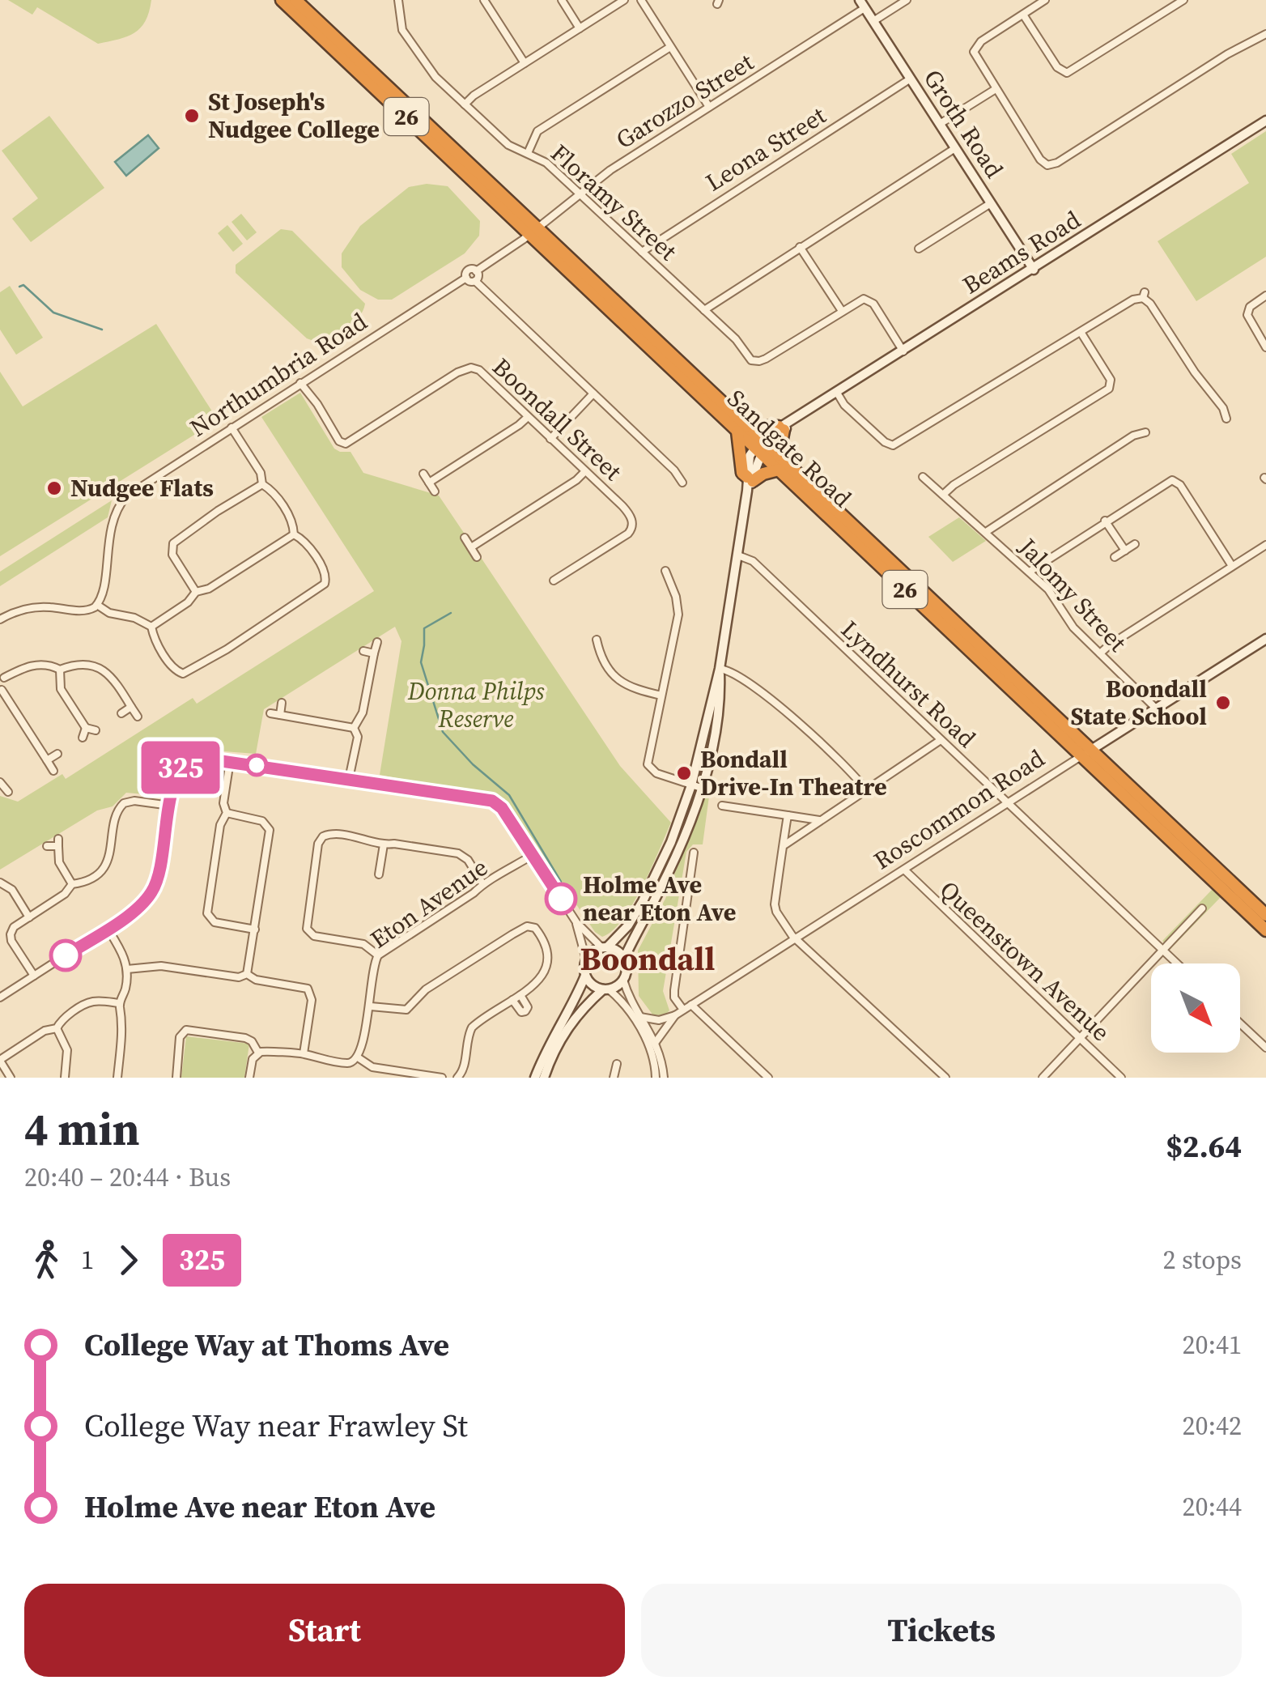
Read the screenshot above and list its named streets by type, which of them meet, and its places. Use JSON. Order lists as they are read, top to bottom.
{
  "streets": {
    "highway": ["26", "Sandgate Road"],
    "main road": ["Groth Road", "Beams Road", "Roscommon Road"],
    "street": [
      "Garozzo Street",
      "Leona Street",
      "Floramy Street",
      "Northumbria Road",
      "Boondall Street",
      "Jalomy Street",
      "Lyndhurst Road",
      "Eton Avenue",
      "Queenstown Avenue"
    ]
  },
  "crossings": [
    ["Garozzo Street", "Groth Road"],
    ["Garozzo Street", "Floramy Street"],
    ["Garozzo Street", "Sandgate Road"],
    ["Groth Road", "Leona Street"],
    ["Groth Road", "Beams Road"],
    ["Leona Street", "Floramy Street"],
    ["Beams Road", "Sandgate Road"],
    ["Northumbria Road", "Boondall Street"],
    ["Sandgate Road", "Roscommon Road"],
    ["Jalomy Street", "Roscommon Road"],
    ["Lyndhurst Road", "Roscommon Road"],
    ["Roscommon Road", "Queenstown Avenue"]
  ],
  "districts": ["Boondall"],
  "parks": ["Donna Philps Reserve"],
  "places": [
    "St Joseph's Nudgee College",
    "Nudgee Flats",
    "Boondall State School",
    "Bondall Drive-In Theatre",
    "Holme Ave near Eton Ave"
  ],
  "lines": ["bus line 325"],
  "north": "bottom right",
  "page": {
    "on_map": "325",
    "heading": ["4 min", "20:40 – 20:44 · Bus", "$2.64"],
    "legs": ["1", "325", "2 stops"],
    "list": [
      {
        "name": "College Way at Thoms Ave",
        "value": "20:41"
      },
      {
        "name": "College Way near Frawley St",
        "value": "20:42"
      },
      {
        "name": "Holme Ave near Eton Ave",
        "value": "20:44"
      }
    ],
    "buttons": ["Start", "Tickets"]
  }
}
